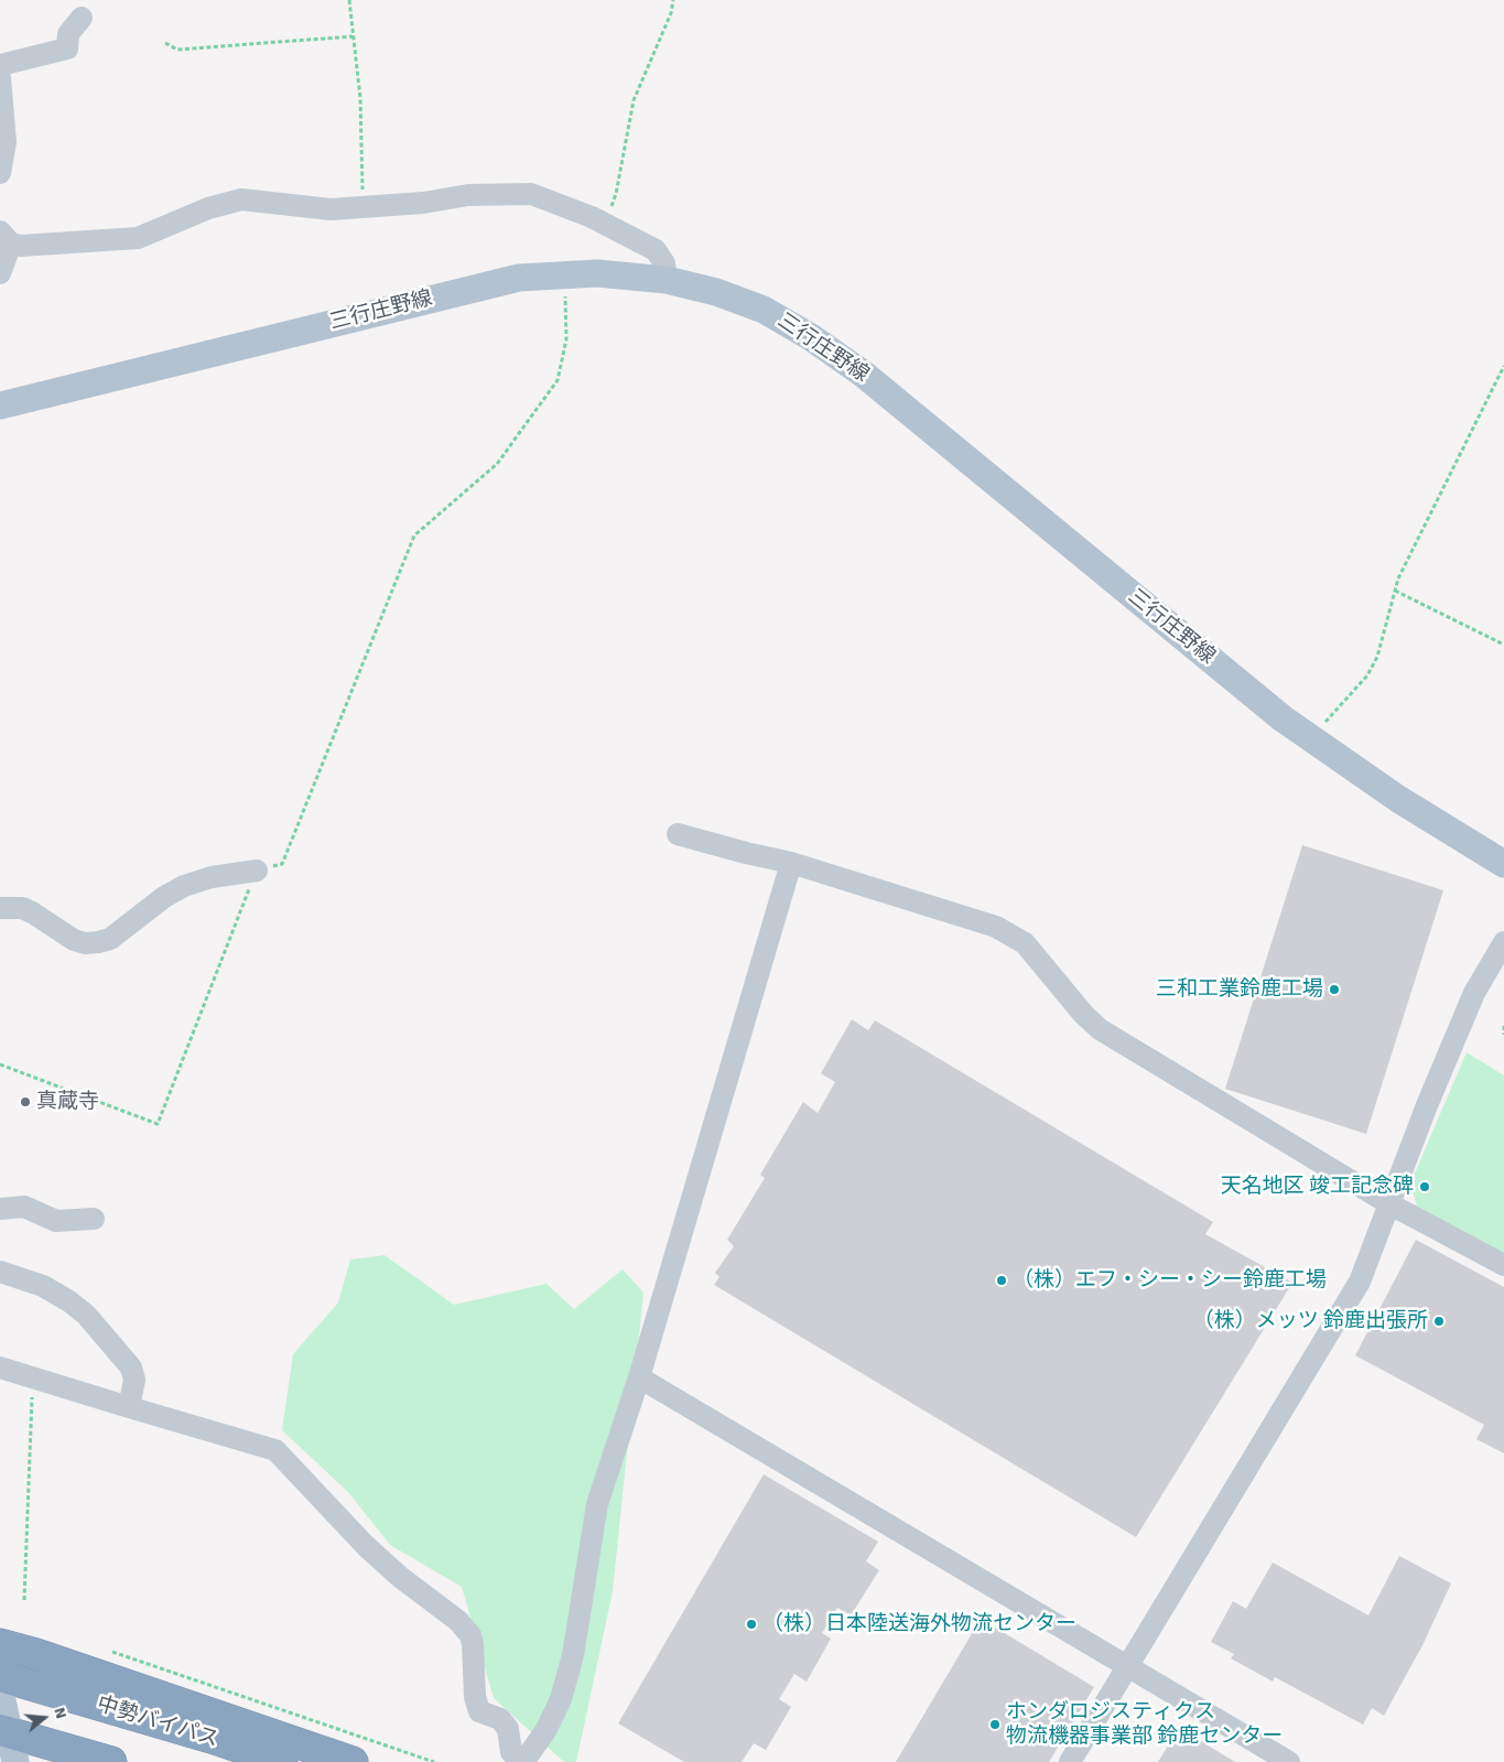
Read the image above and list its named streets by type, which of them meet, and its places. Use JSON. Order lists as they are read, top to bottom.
{
  "streets": {
    "highway": ["中勢バイパス"],
    "main road": ["三行庄野線"]
  },
  "places": [
    "三和工業鈴鹿工場",
    "真蔵寺",
    "天名地区 竣工記念碑",
    "（株）エフ・シー・シー鈴鹿工場",
    "（株）メッツ 鈴鹿出張所",
    "（株）日本陸送海外物流センター",
    "ホンダロジスティクス 物流機器事業部 鈴鹿センター"
  ],
  "north": "right"
}
